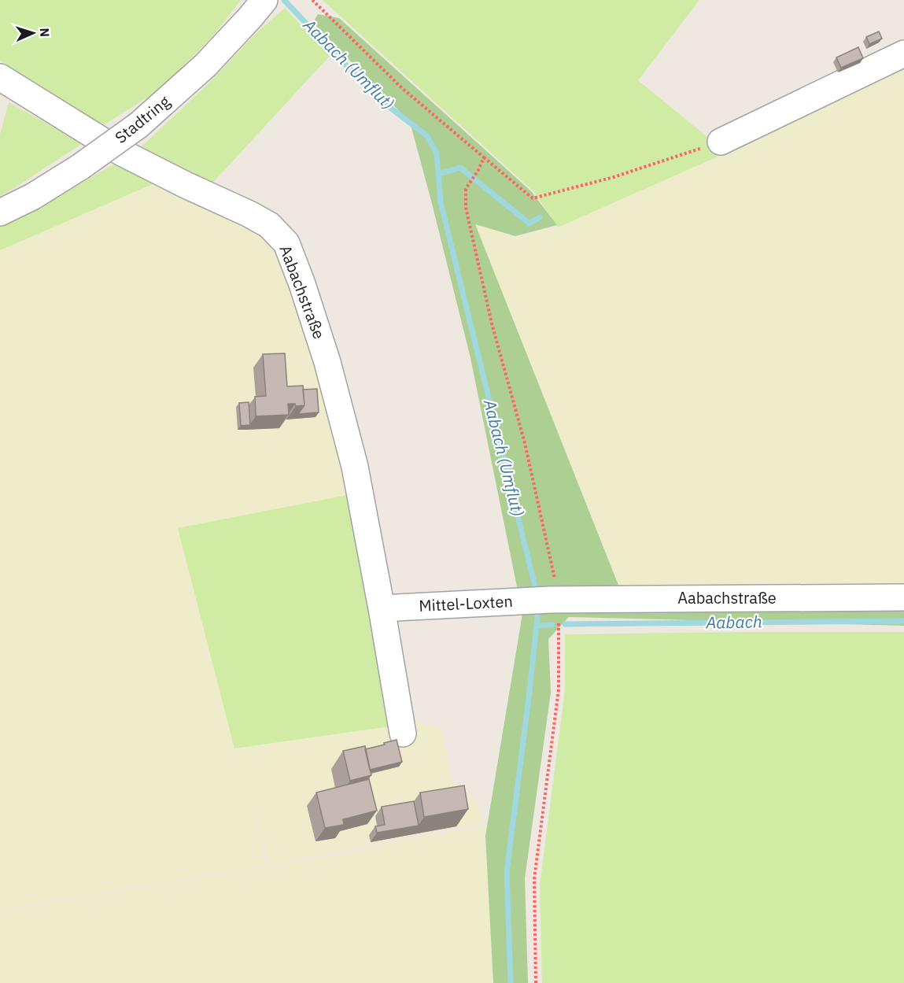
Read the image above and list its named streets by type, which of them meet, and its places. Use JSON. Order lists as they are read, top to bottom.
{
  "streets": {
    "street": ["Stadtring", "Aabachstraße", "Mittel-Loxten"]
  },
  "crossings": [
    ["Aabachstraße", "Mittel-Loxten"]
  ],
  "water": ["Aabach (Umflut)", "Aabach"],
  "north": "right"
}
